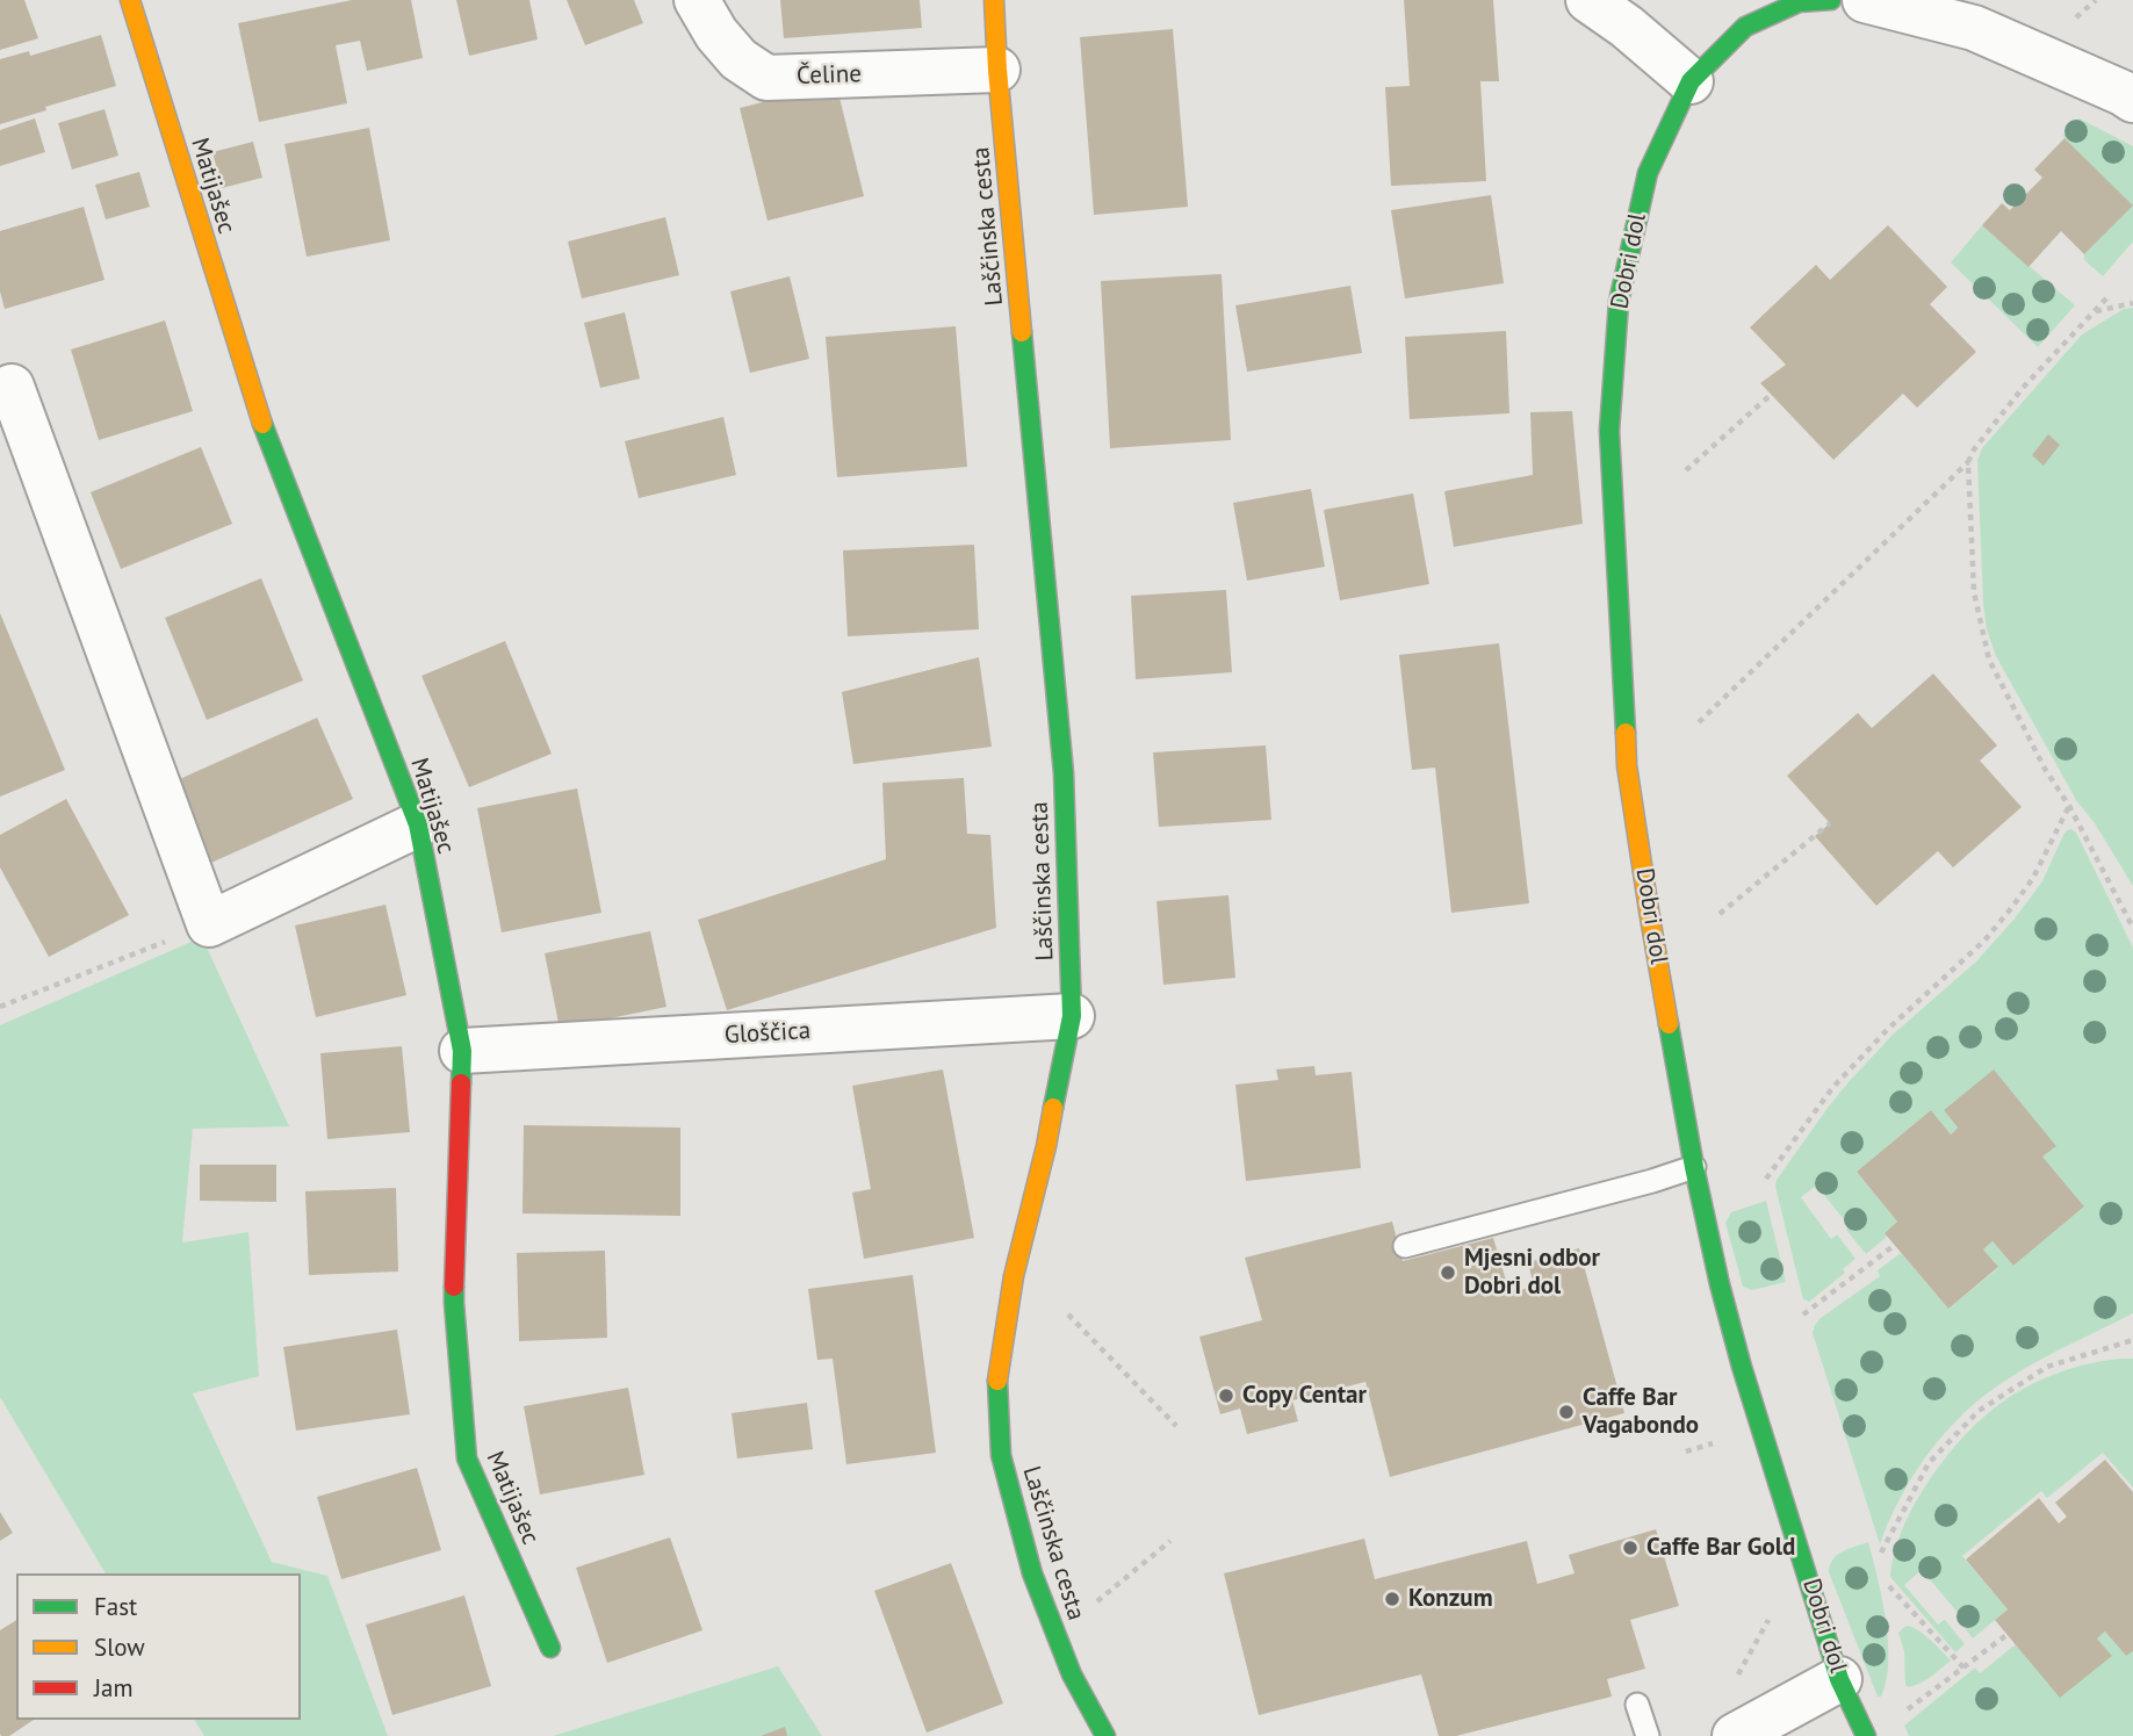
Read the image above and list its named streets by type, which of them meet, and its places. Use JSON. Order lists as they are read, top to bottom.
{
  "streets": {
    "street": [
      "Čeline",
      "Matijašec",
      "Laščinska cesta",
      "Dobri dol",
      "Gloščica"
    ]
  },
  "crossings": [
    ["Čeline", "Laščinska cesta"],
    ["Matijašec", "Gloščica"],
    ["Laščinska cesta", "Gloščica"]
  ],
  "places": [
    "Mjesni odbor Dobri dol",
    "Copy Centar",
    "Caffe Bar Vagabondo",
    "Caffe Bar Gold",
    "Konzum"
  ],
  "legend": ["Fast", "Slow", "Jam"]
}
